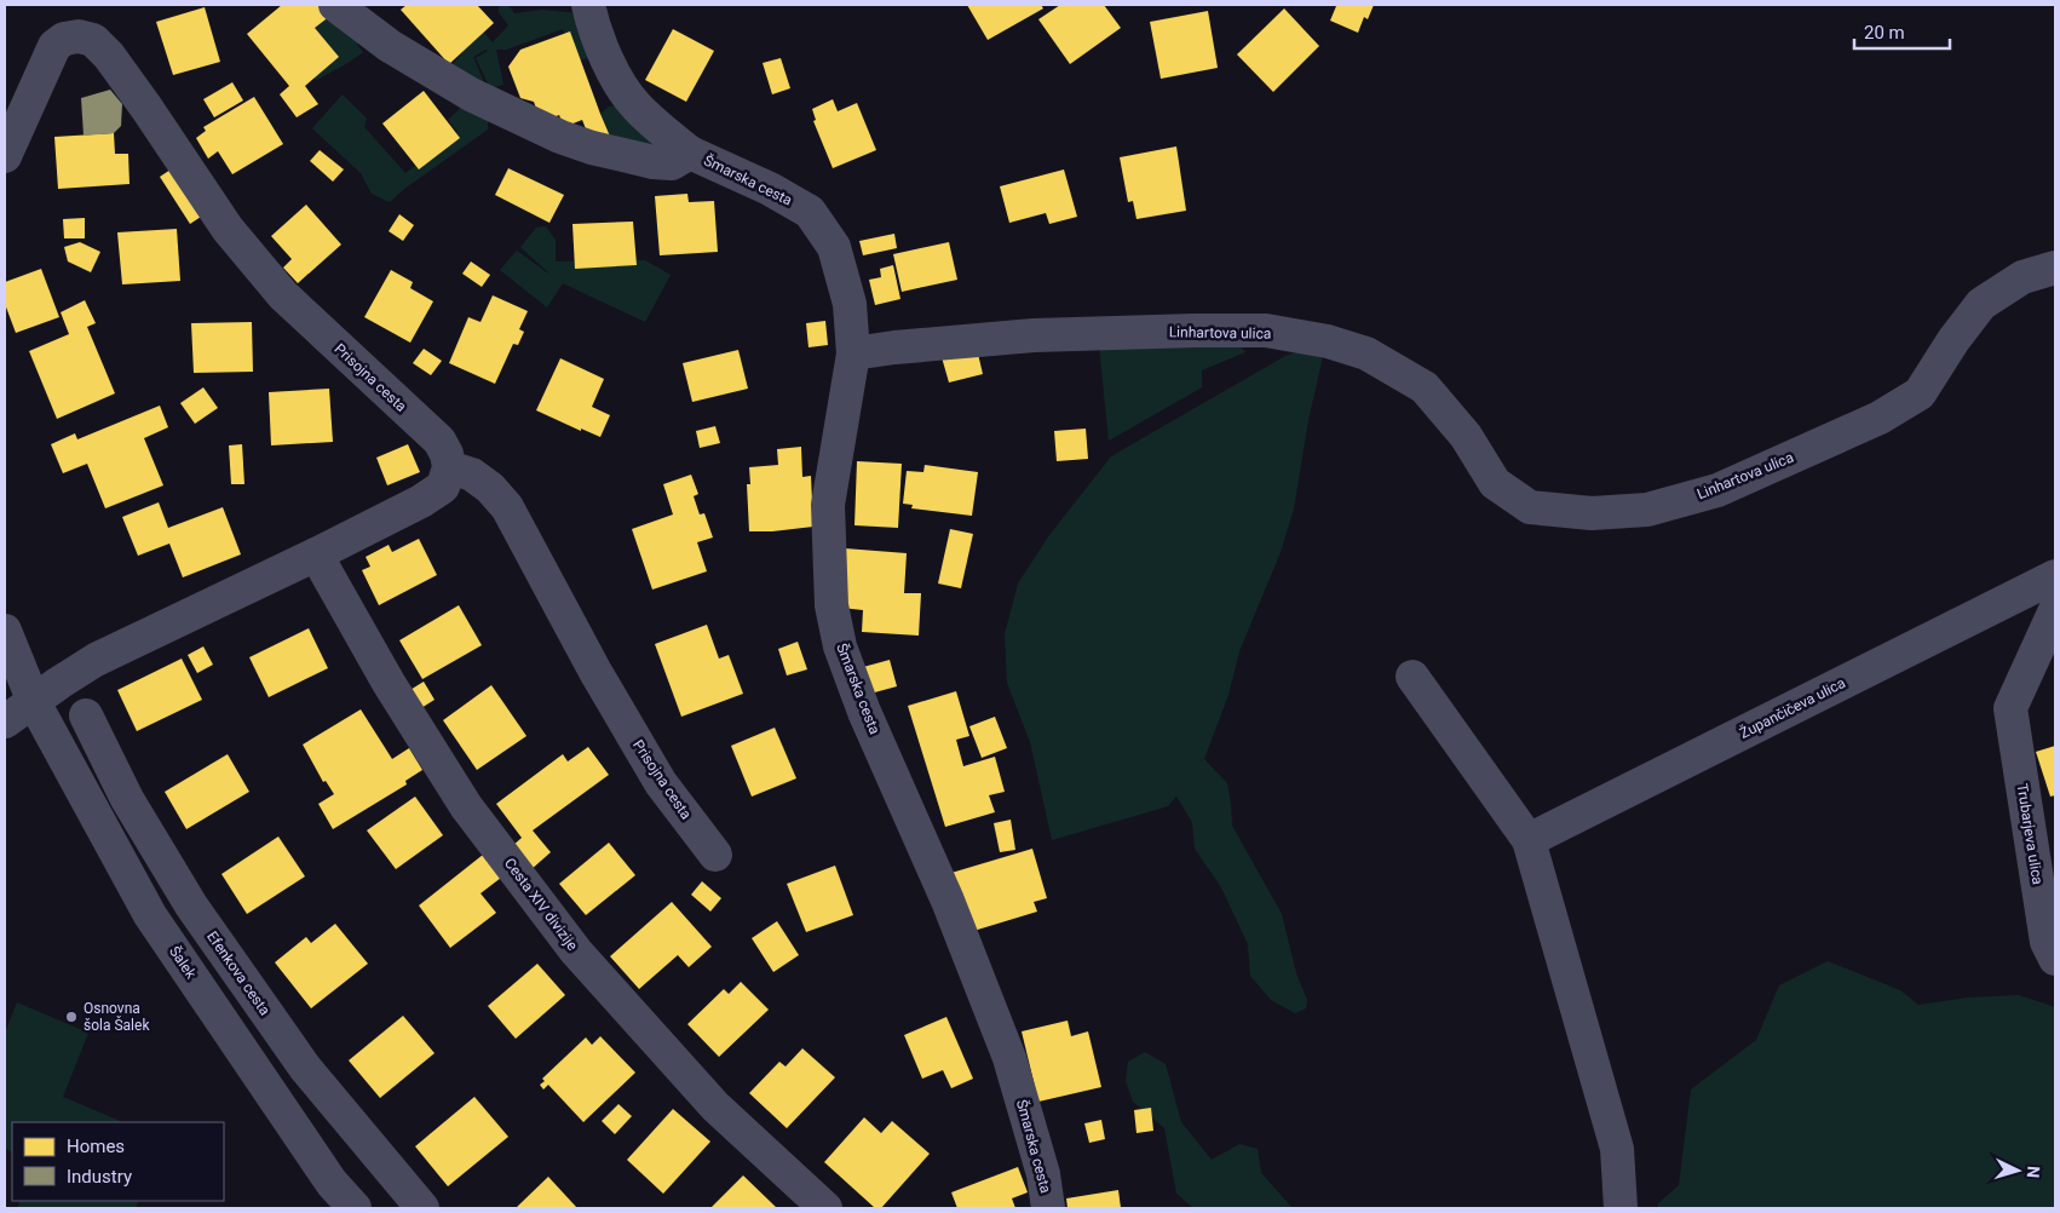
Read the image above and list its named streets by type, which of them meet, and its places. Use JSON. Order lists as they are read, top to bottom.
{
  "streets": {
    "street": [
      "Šmarska cesta",
      "Linhartova ulica",
      "Prisojna cesta",
      "Župančičeva ulica",
      "Trubarjeva ulica",
      "Cesta XIV divizije",
      "Šalek",
      "Efenkova cesta"
    ]
  },
  "crossings": [
    ["Šmarska cesta", "Linhartova ulica"]
  ],
  "places": ["Osnovna šola Šalek"],
  "legend": ["Homes", "Industry"],
  "scale_bar": "20 m",
  "north": "right"
}
